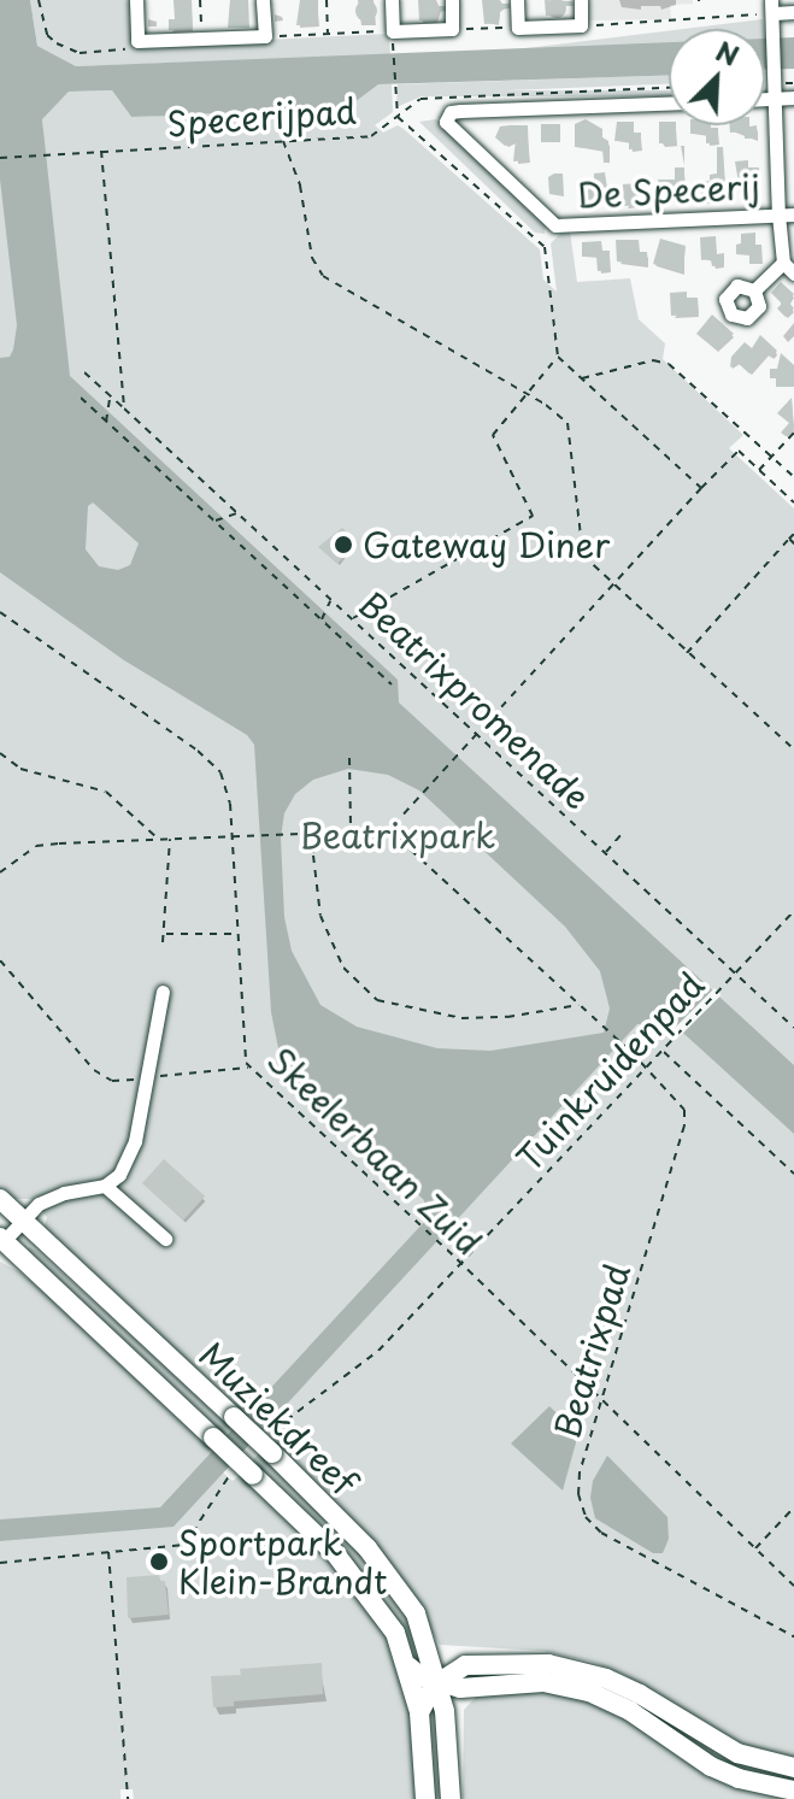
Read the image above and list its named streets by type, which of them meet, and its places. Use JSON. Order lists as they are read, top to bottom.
{
  "streets": {
    "main road": ["Muziekdreef"],
    "street": ["De Specerij"],
    "path": [
      "Specerijpad",
      "Beatrixpromenade",
      "Tuinkruidenpad",
      "Skeelerbaan Zuid",
      "Beatrixpad"
    ]
  },
  "crossings": [
    ["Specerijpad", "De Specerij"],
    ["Beatrixpromenade", "Tuinkruidenpad"],
    ["Tuinkruidenpad", "Skeelerbaan Zuid"],
    ["Tuinkruidenpad", "Beatrixpad"],
    ["Skeelerbaan Zuid", "Beatrixpad"]
  ],
  "parks": ["Beatrixpark"],
  "places": ["Gateway Diner", "Sportpark Klein-Brandt"],
  "north": "top right"
}
